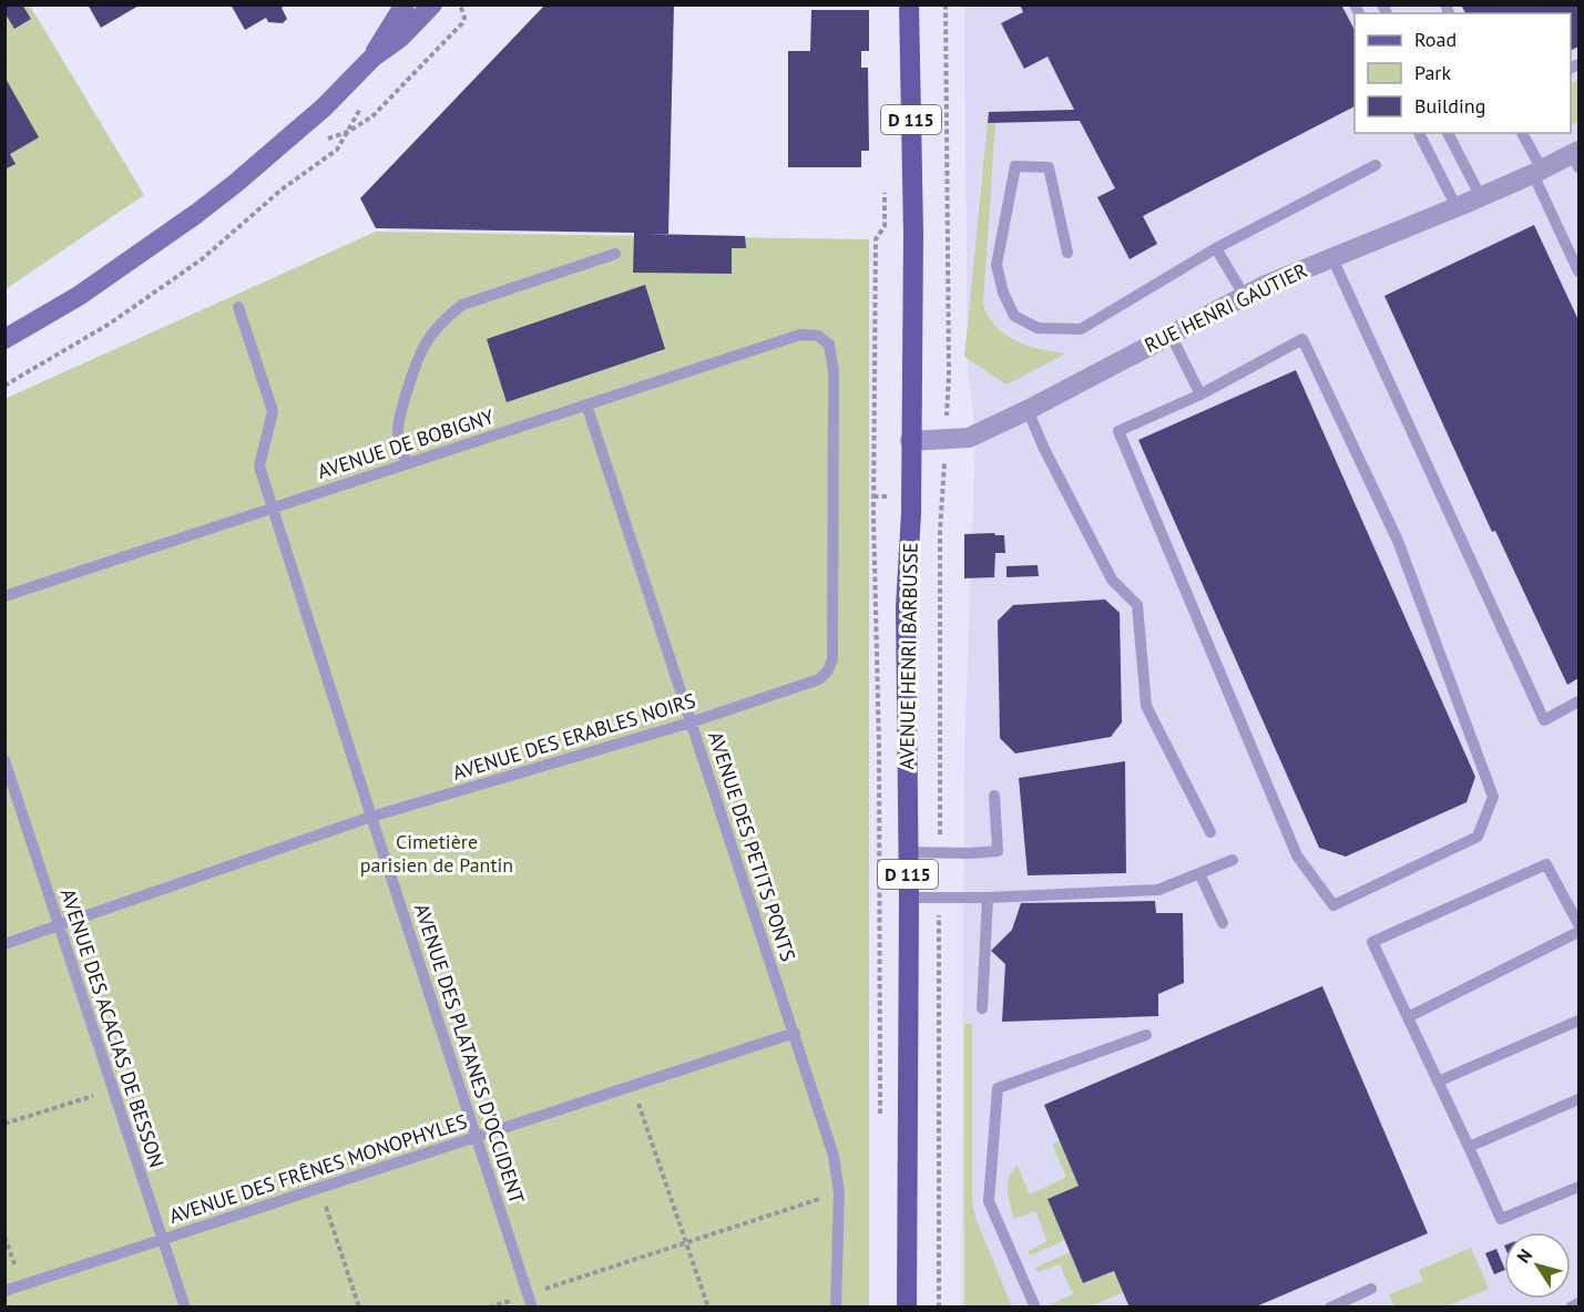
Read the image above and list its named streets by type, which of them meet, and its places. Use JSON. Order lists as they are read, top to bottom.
{
  "streets": {
    "main road": ["D 115", "AVENUE HENRI BARBUSSE"],
    "street": ["RUE HENRI GAUTIER"],
    "lane": [
      "AVENUE DE BOBIGNY",
      "AVENUE DES ERABLES NOIRS",
      "AVENUE DES PETITS PONTS",
      "AVENUE DES ACACIAS DE BESSON",
      "AVENUE DES PLATANES D'OCCIDENT",
      "AVENUE DES FRÊNES MONOPHYLES"
    ]
  },
  "crossings": [
    ["RUE HENRI GAUTIER", "AVENUE HENRI BARBUSSE"],
    ["AVENUE DE BOBIGNY", "AVENUE DES ERABLES NOIRS"],
    ["AVENUE DE BOBIGNY", "AVENUE DES PETITS PONTS"],
    ["AVENUE DE BOBIGNY", "AVENUE DES PLATANES D'OCCIDENT"],
    ["AVENUE DES ERABLES NOIRS", "AVENUE DES PETITS PONTS"],
    ["AVENUE DES ERABLES NOIRS", "AVENUE DES ACACIAS DE BESSON"],
    ["AVENUE DES ERABLES NOIRS", "AVENUE DES PLATANES D'OCCIDENT"],
    ["AVENUE DES PETITS PONTS", "AVENUE DES FRÊNES MONOPHYLES"],
    ["AVENUE DES ACACIAS DE BESSON", "AVENUE DES FRÊNES MONOPHYLES"],
    ["AVENUE DES PLATANES D'OCCIDENT", "AVENUE DES FRÊNES MONOPHYLES"]
  ],
  "parks": ["Cimetière parisien de Pantin"],
  "legend": ["Road", "Park", "Building"],
  "north": "top left"
}
